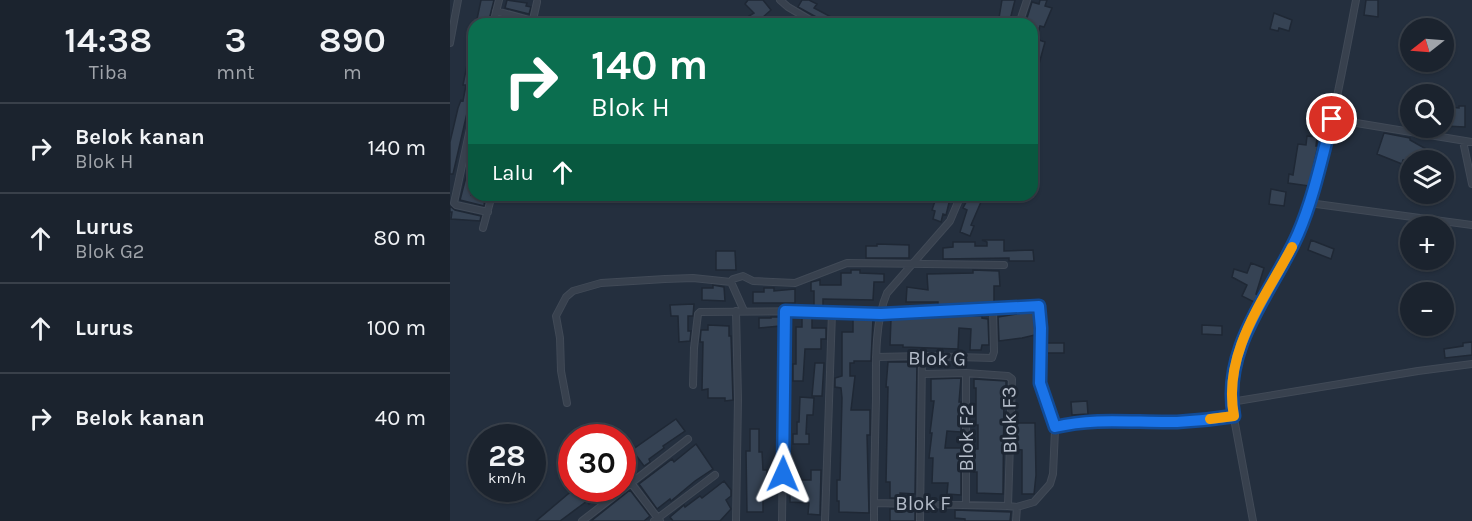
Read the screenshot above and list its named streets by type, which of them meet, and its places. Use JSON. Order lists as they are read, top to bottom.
{
  "streets": {
    "street": [
      "Blok G",
      "Blok F3",
      "Blok F2",
      "Blok F"
    ]
  },
  "crossings": [
    ["Blok F3", "Blok F2"],
    ["Blok F3", "Blok F"],
    ["Blok F2", "Blok F"]
  ],
  "north": "left",
  "page": {
    "eta": [
      "14:38",
      "Tiba",
      "3",
      "mnt",
      "890",
      "m"
    ],
    "map_buttons": ["+", "−"],
    "turn": ["140 m", "Blok H"],
    "list": [
      {
        "name": "Belok kanan",
        "note": "Blok H",
        "value": "140 m"
      },
      {
        "name": "Lurus",
        "note": "Blok G2",
        "value": "80 m"
      },
      {
        "name": "Lurus",
        "value": "100 m"
      },
      {
        "name": "Belok kanan",
        "value": "40 m"
      }
    ],
    "then": "Lalu",
    "speed": "28 km/h",
    "limit": "30"
  }
}
